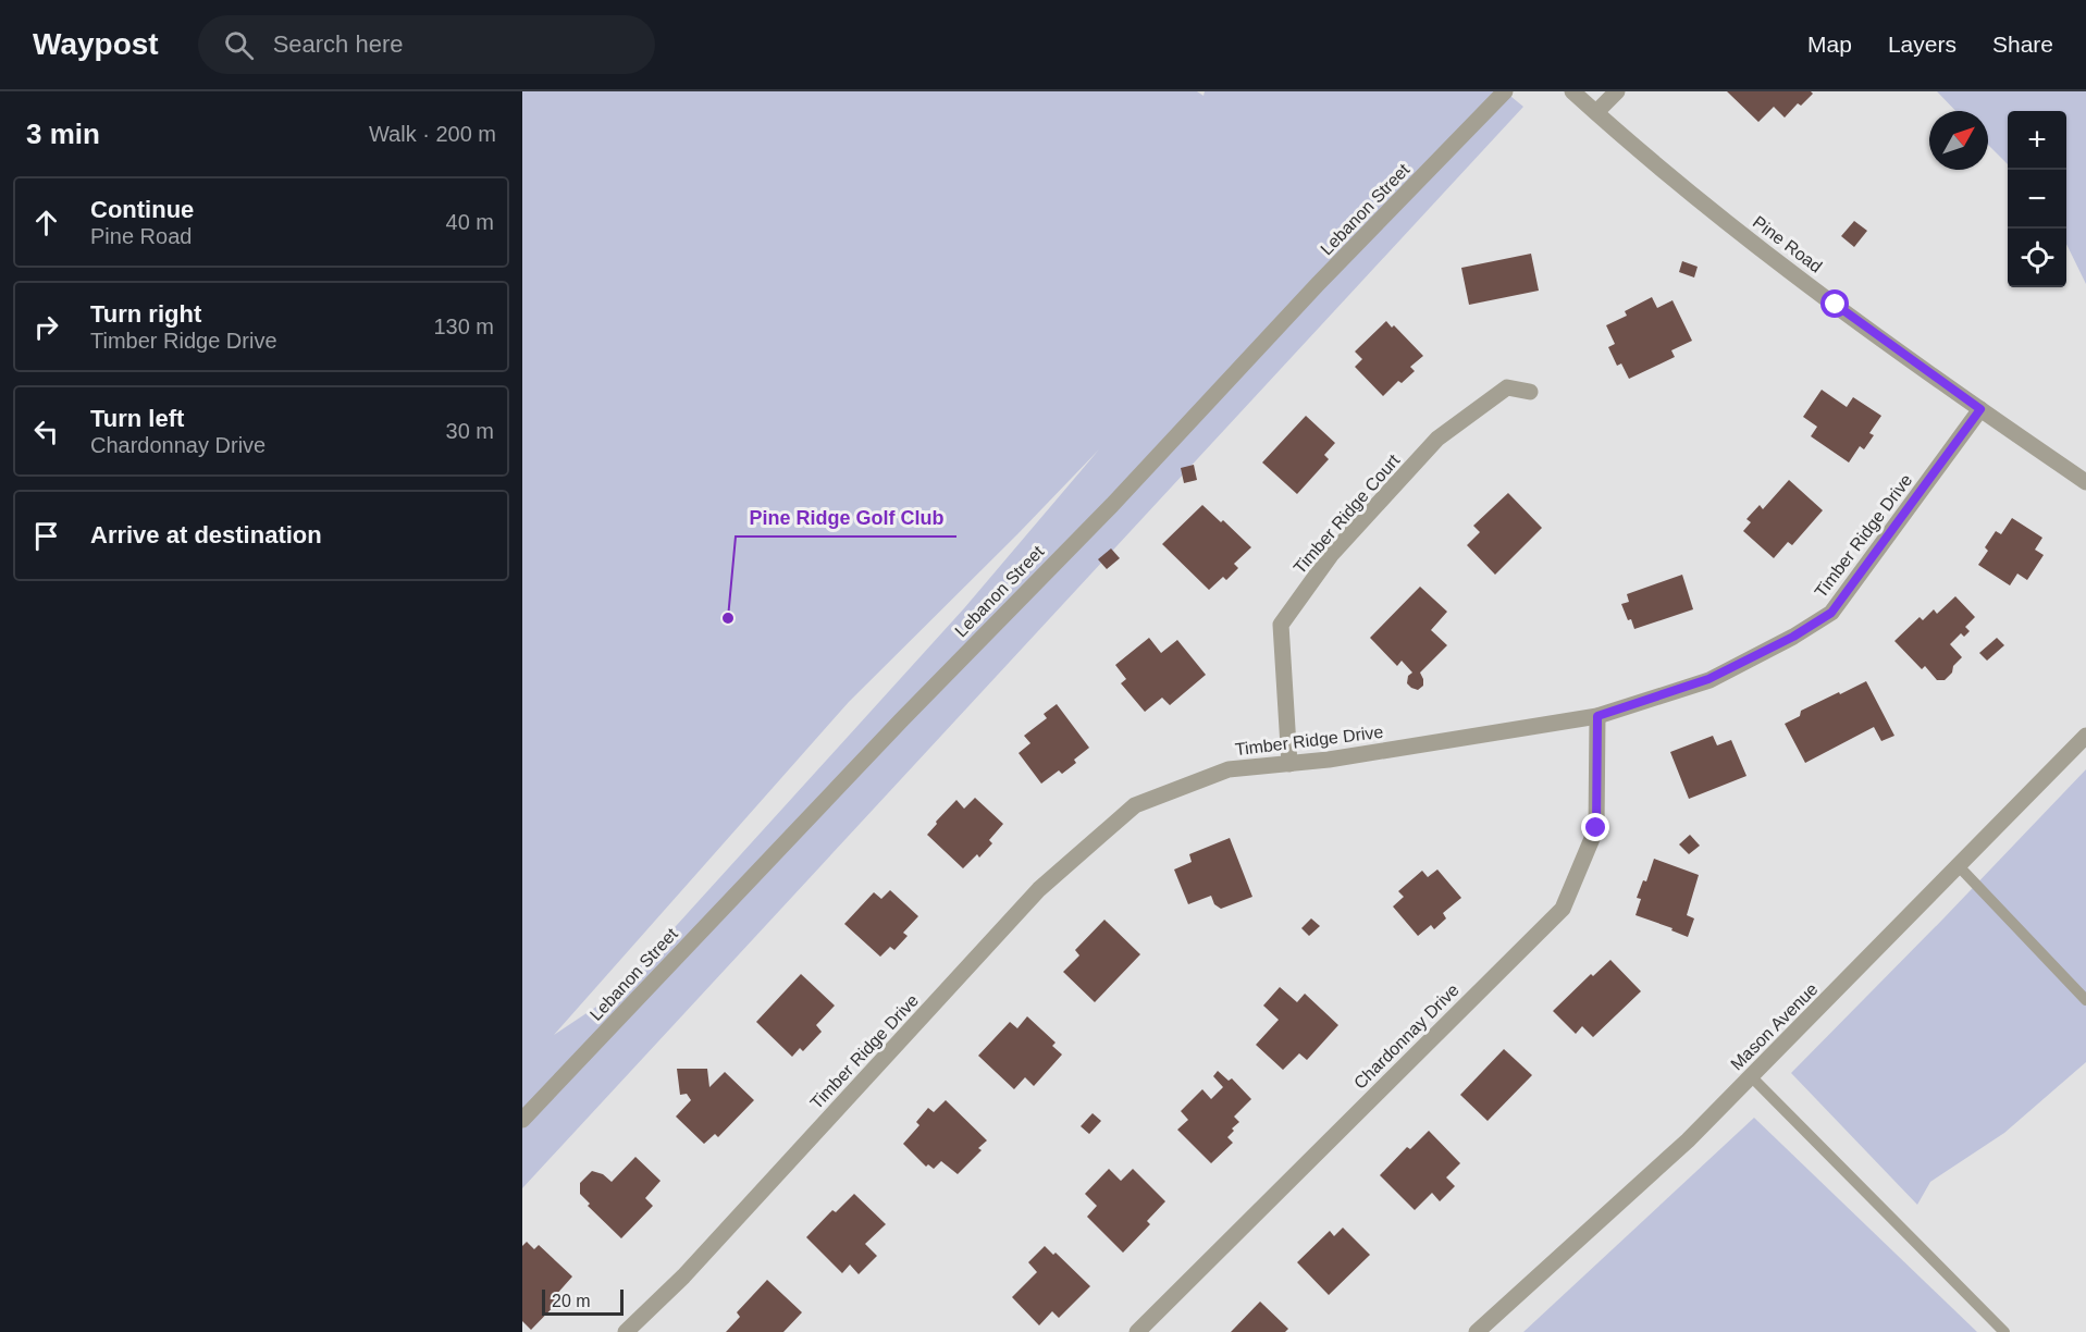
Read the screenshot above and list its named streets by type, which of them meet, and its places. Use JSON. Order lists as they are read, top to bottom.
{
  "streets": {
    "street": [
      "Lebanon Street",
      "Pine Road",
      "Timber Ridge Court",
      "Timber Ridge Drive",
      "Mason Avenue",
      "Chardonnay Drive"
    ]
  },
  "crossings": [
    ["Pine Road", "Timber Ridge Drive"],
    ["Timber Ridge Court", "Timber Ridge Drive"],
    ["Timber Ridge Drive", "Chardonnay Drive"]
  ],
  "places": ["Pine Ridge Golf Club"],
  "scale_bar": "20 m",
  "north": "top right",
  "page": {
    "header": "Waypost",
    "search": "Search here",
    "nav": ["Map", "Layers", "Share"],
    "heading": ["3 min", "Walk · 200 m"],
    "map_buttons": ["+", "−"],
    "list": [
      ["Continue", "Pine Road", "40 m"],
      ["Turn right", "Timber Ridge Drive", "130 m"],
      ["Turn left", "Chardonnay Drive", "30 m"],
      "Arrive at destination"
    ],
    "scale": "20 m"
  }
}
